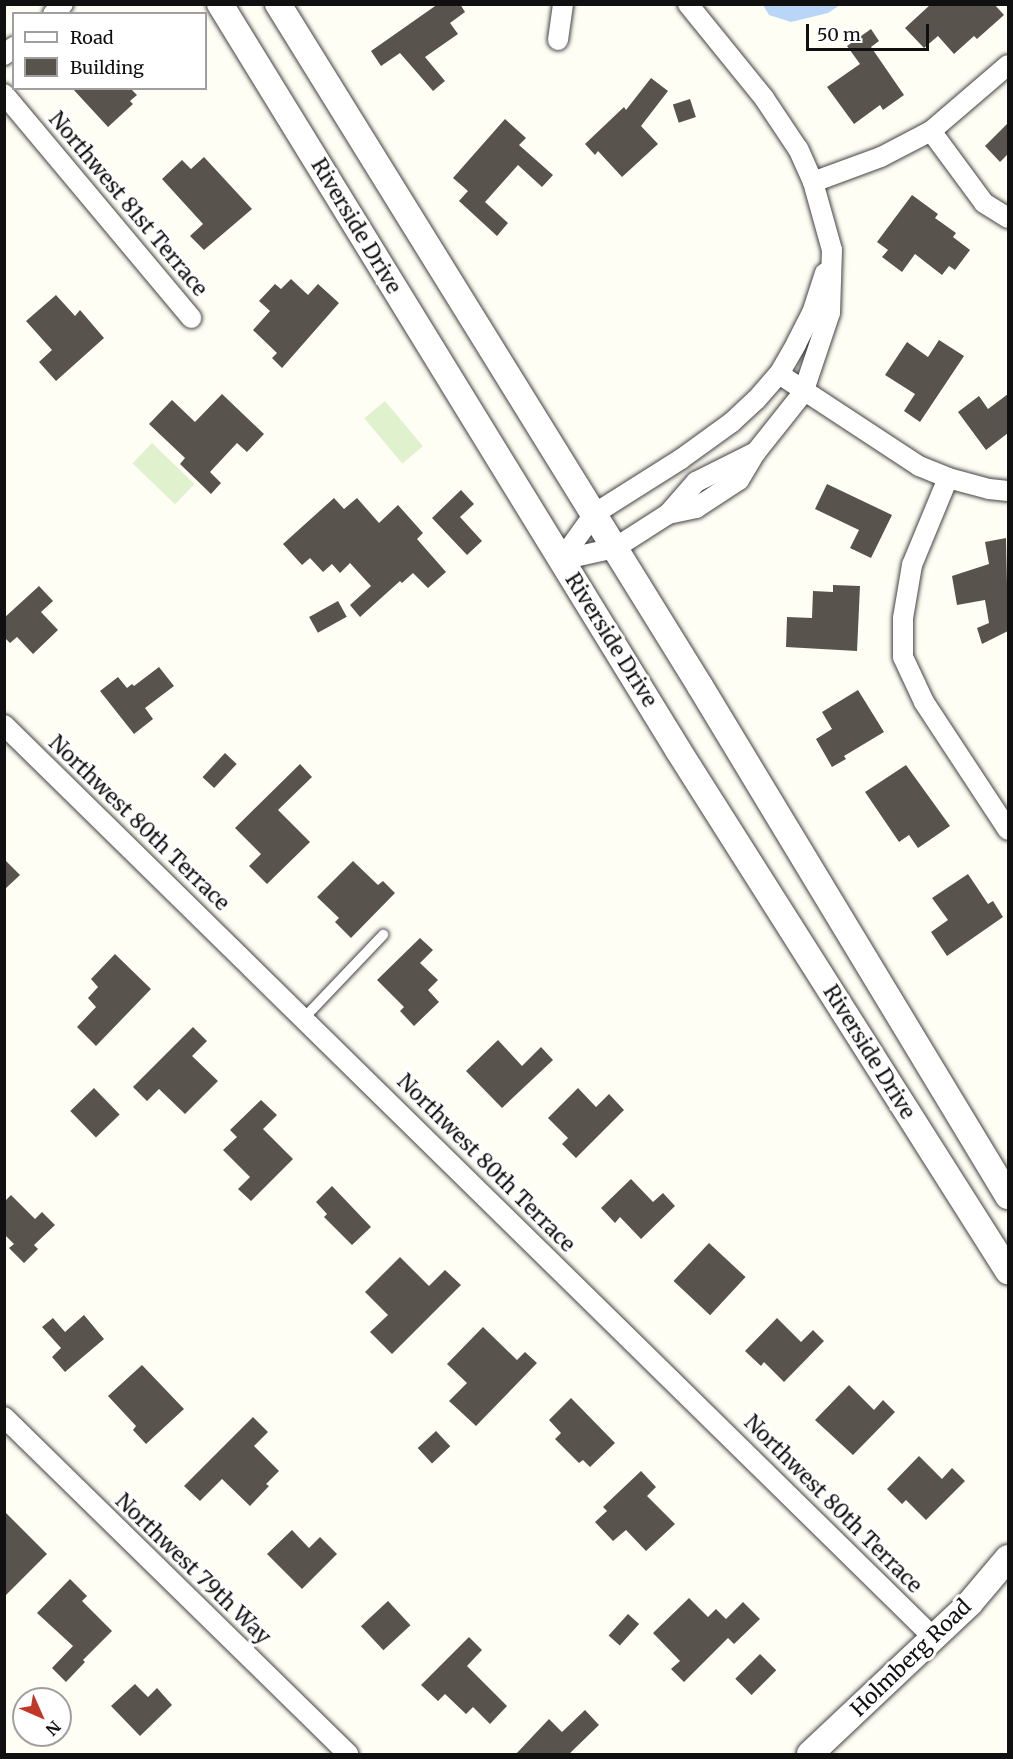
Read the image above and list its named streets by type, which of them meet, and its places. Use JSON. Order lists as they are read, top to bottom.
{
  "streets": {
    "street": [
      "Northwest 81st Terrace",
      "Riverside Drive",
      "Northwest 80th Terrace",
      "Northwest 79th Way",
      "Holmberg Road"
    ]
  },
  "crossings": [
    ["Northwest 80th Terrace", "Holmberg Road"]
  ],
  "legend": ["Road", "Building"],
  "scale_bar": "50 m",
  "north": "bottom right"
}
